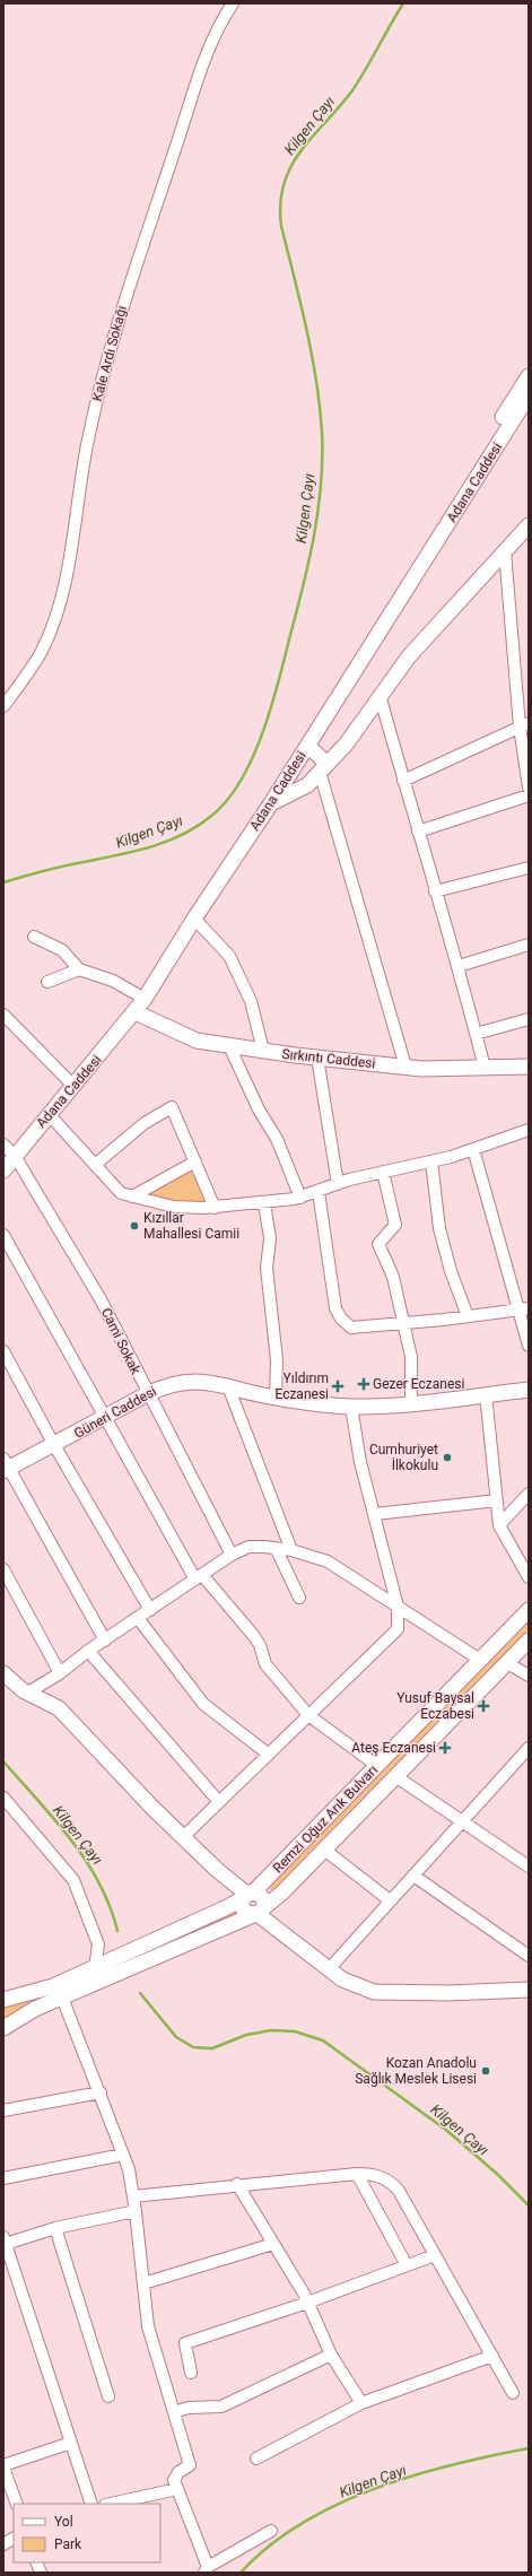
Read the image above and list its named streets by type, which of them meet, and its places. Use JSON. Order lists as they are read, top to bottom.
{
  "streets": {
    "main road": [
      "Adana Caddesi",
      "Sırkıntı Caddesi",
      "Güneri Caddesi",
      "Remzi Oğuz Arık Bulvarı"
    ],
    "street": ["Kale Ardı Sokağı", "Cami Sokak"]
  },
  "crossings": [
    ["Adana Caddesi", "Sırkıntı Caddesi"],
    ["Adana Caddesi", "Cami Sokak"],
    ["Cami Sokak", "Güneri Caddesi"]
  ],
  "water": ["Kilgen Çayı"],
  "places": {
    "other": ["Kızıllar Mahallesi Camii", "Cumhuriyet İlkokulu", "Kozan Anadolu Sağlık Meslek Lisesi"],
    "health": [
      "Gezer Eczanesi",
      "Yıldırım Eczanesi",
      "Yusuf Baysal Eczabesi",
      "Ateş Eczanesi"
    ]
  },
  "legend": ["Yol", "Park"]
}
